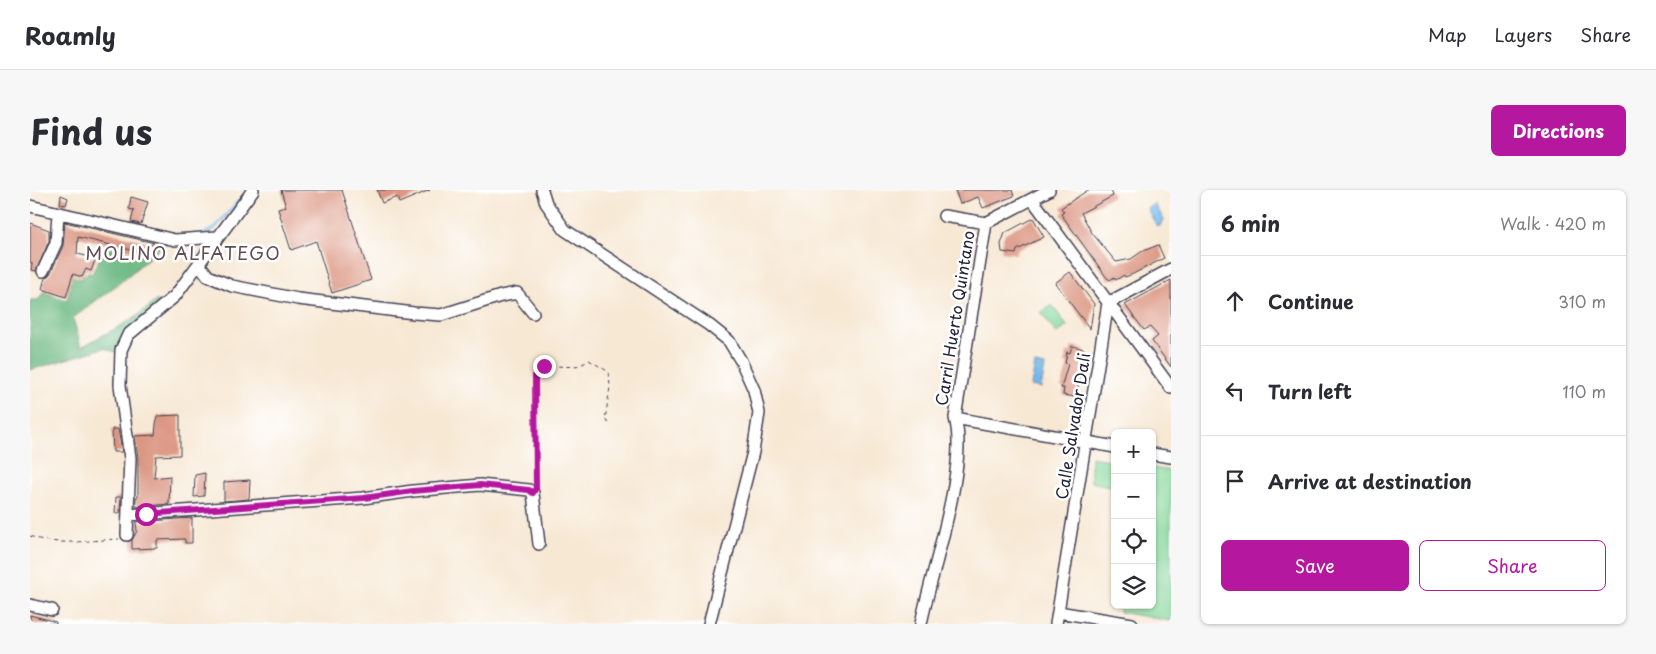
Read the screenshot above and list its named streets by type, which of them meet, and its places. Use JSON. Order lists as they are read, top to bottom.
{
  "streets": {
    "street": ["Carril Huerto Quintano", "Calle Salvador Dali"]
  },
  "districts": ["MOLINO ALFATEGO"],
  "page": {
    "header": "Roamly",
    "nav": ["Map", "Layers", "Share"],
    "title": "Find us",
    "buttons": [
      "Directions",
      ["Save", "Share"]
    ],
    "heading": ["6 min", "Walk · 420 m"],
    "list": [
      ["Continue", "310 m"],
      ["Turn left", "110 m"],
      "Arrive at destination"
    ],
    "map_buttons": ["+", "−"]
  }
}
